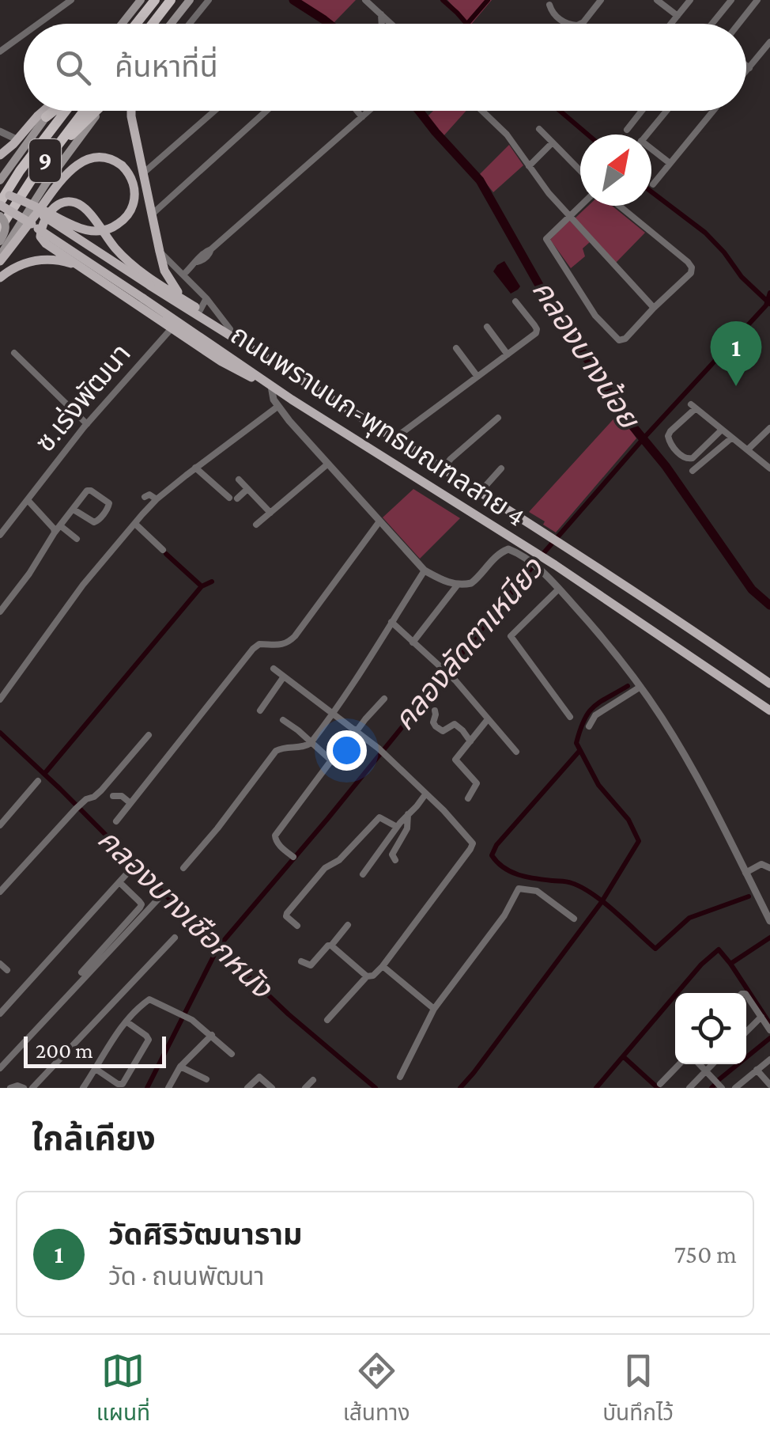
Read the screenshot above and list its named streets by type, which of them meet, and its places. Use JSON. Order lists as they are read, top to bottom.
{
  "streets": {
    "highway": ["9"],
    "main road": ["ถนนพรานนก-พุทธมณฑลสาย 4"],
    "street": ["ซ.เร่งพัฒนา"]
  },
  "crossings": [
    ["9", "ถนนพรานนก-พุทธมณฑลสาย 4"]
  ],
  "water": ["คลองบางน้อย", "คลองลัดตาเหนียว", "คลองบางเชือกหนัง"],
  "scale_bar": "200 m",
  "north": "top right",
  "page": {
    "search": "ค้นหาที่นี่",
    "pins": "1",
    "scale": "200 m",
    "heading": "ใกล้เคียง",
    "list": [
      {
        "mark": "1",
        "name": "วัดศิริวัฒนาราม",
        "note": "วัด · ถนนพัฒนา",
        "value": "750 m"
      }
    ],
    "nav": ["แผนที่", "เส้นทาง", "บันทึกไว้"]
  }
}
